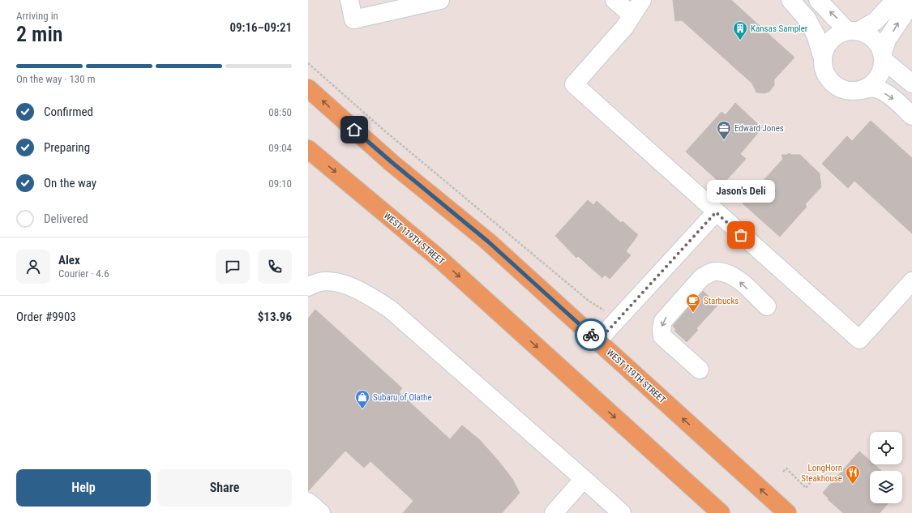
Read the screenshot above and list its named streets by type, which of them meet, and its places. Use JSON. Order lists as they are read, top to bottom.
{
  "streets": {
    "main road": ["WEST 119TH STREET"]
  },
  "places": {
    "building": ["Kansas Sampler"],
    "office": ["Edward Jones"],
    "other": ["Jason's Deli"],
    "cafe": ["Starbucks"],
    "shop": ["Subaru of Olathe"],
    "restaurant": ["LongHorn Steakhouse"]
  },
  "page": {
    "heading": ["2 min", "Arriving in", "09:16–09:21"],
    "panel": [
      "Alex",
      "Courier · 4.6",
      "Order #9903",
      "$13.96"
    ],
    "bar": "On the way · 130 m",
    "list": [
      ["Confirmed", "08:50"],
      ["Preparing", "09:04"],
      ["On the way", "09:10"],
      "Delivered"
    ],
    "bubble": "Jason's Deli",
    "buttons": ["Help", "Share"]
  }
}
